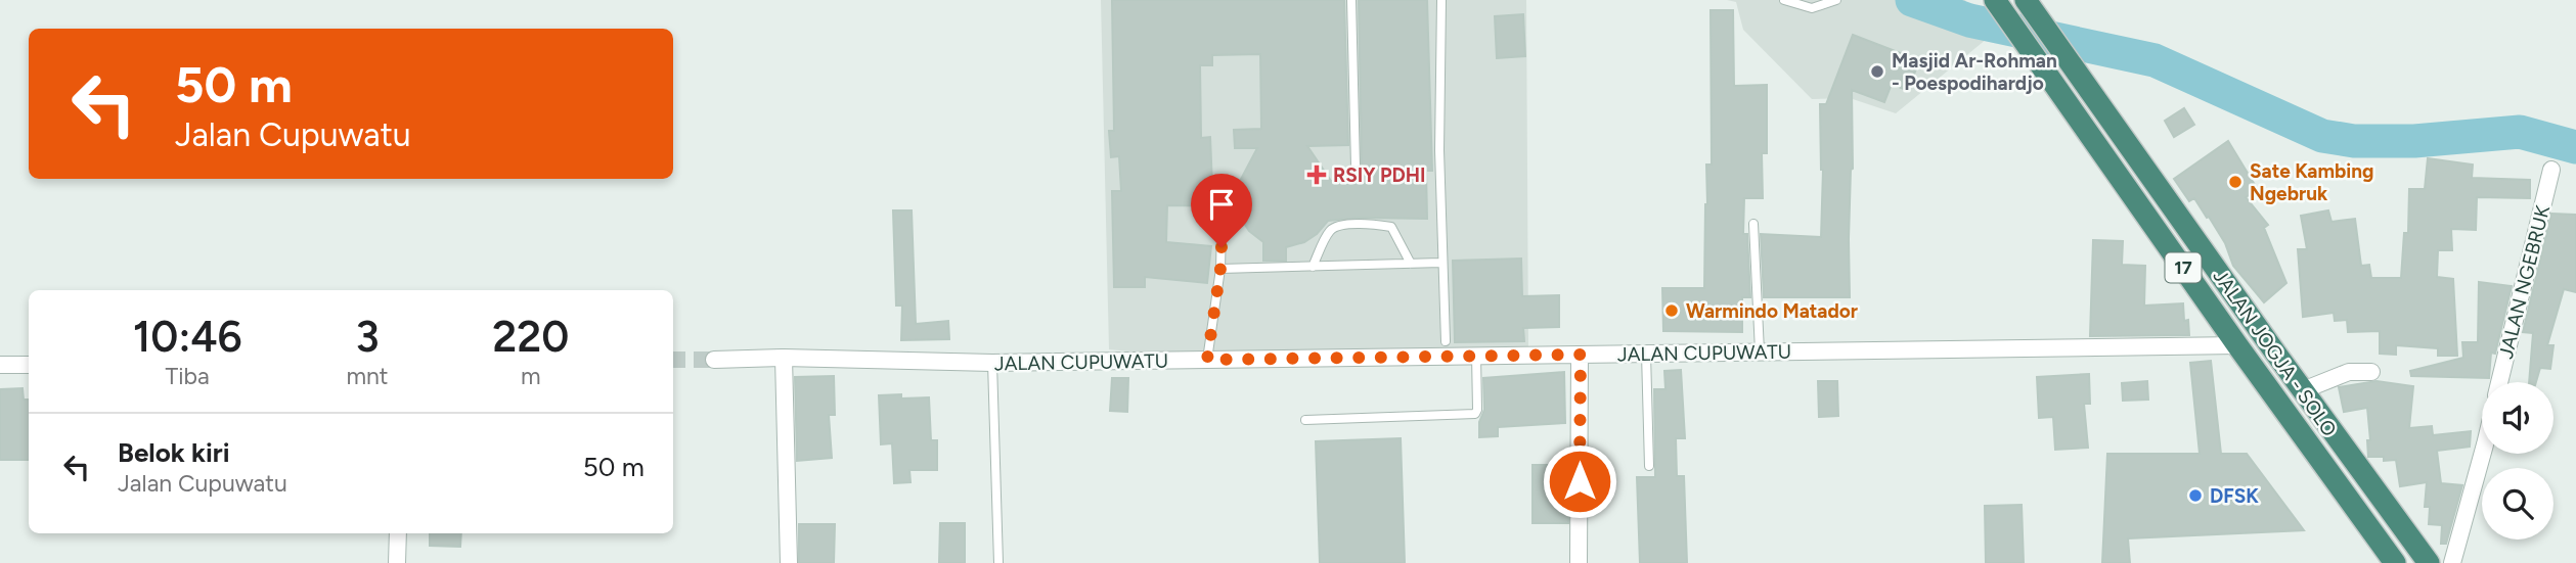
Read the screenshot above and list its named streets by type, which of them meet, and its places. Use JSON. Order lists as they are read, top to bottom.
{
  "streets": {
    "highway": ["17", "JALAN JOGJA - SOLO"],
    "street": ["JALAN NGEBRUK", "JALAN CUPUWATU"]
  },
  "crossings": [
    ["JALAN CUPUWATU", "JALAN JOGJA - SOLO"]
  ],
  "places": {
    "other": [
      "Masjid Ar-Rohman - Poespodihardjo",
      "Sate Kambing Ngebruk",
      "Warmindo Matador",
      "DFSK"
    ],
    "health": ["RSIY PDHI"]
  },
  "page": {
    "turn": ["50 m", "Jalan Cupuwatu"],
    "eta": [
      "10:46",
      "Tiba",
      "3",
      "mnt",
      "220",
      "m"
    ],
    "list": [
      {
        "name": "Belok kiri",
        "note": "Jalan Cupuwatu",
        "value": "50 m"
      }
    ]
  }
}
